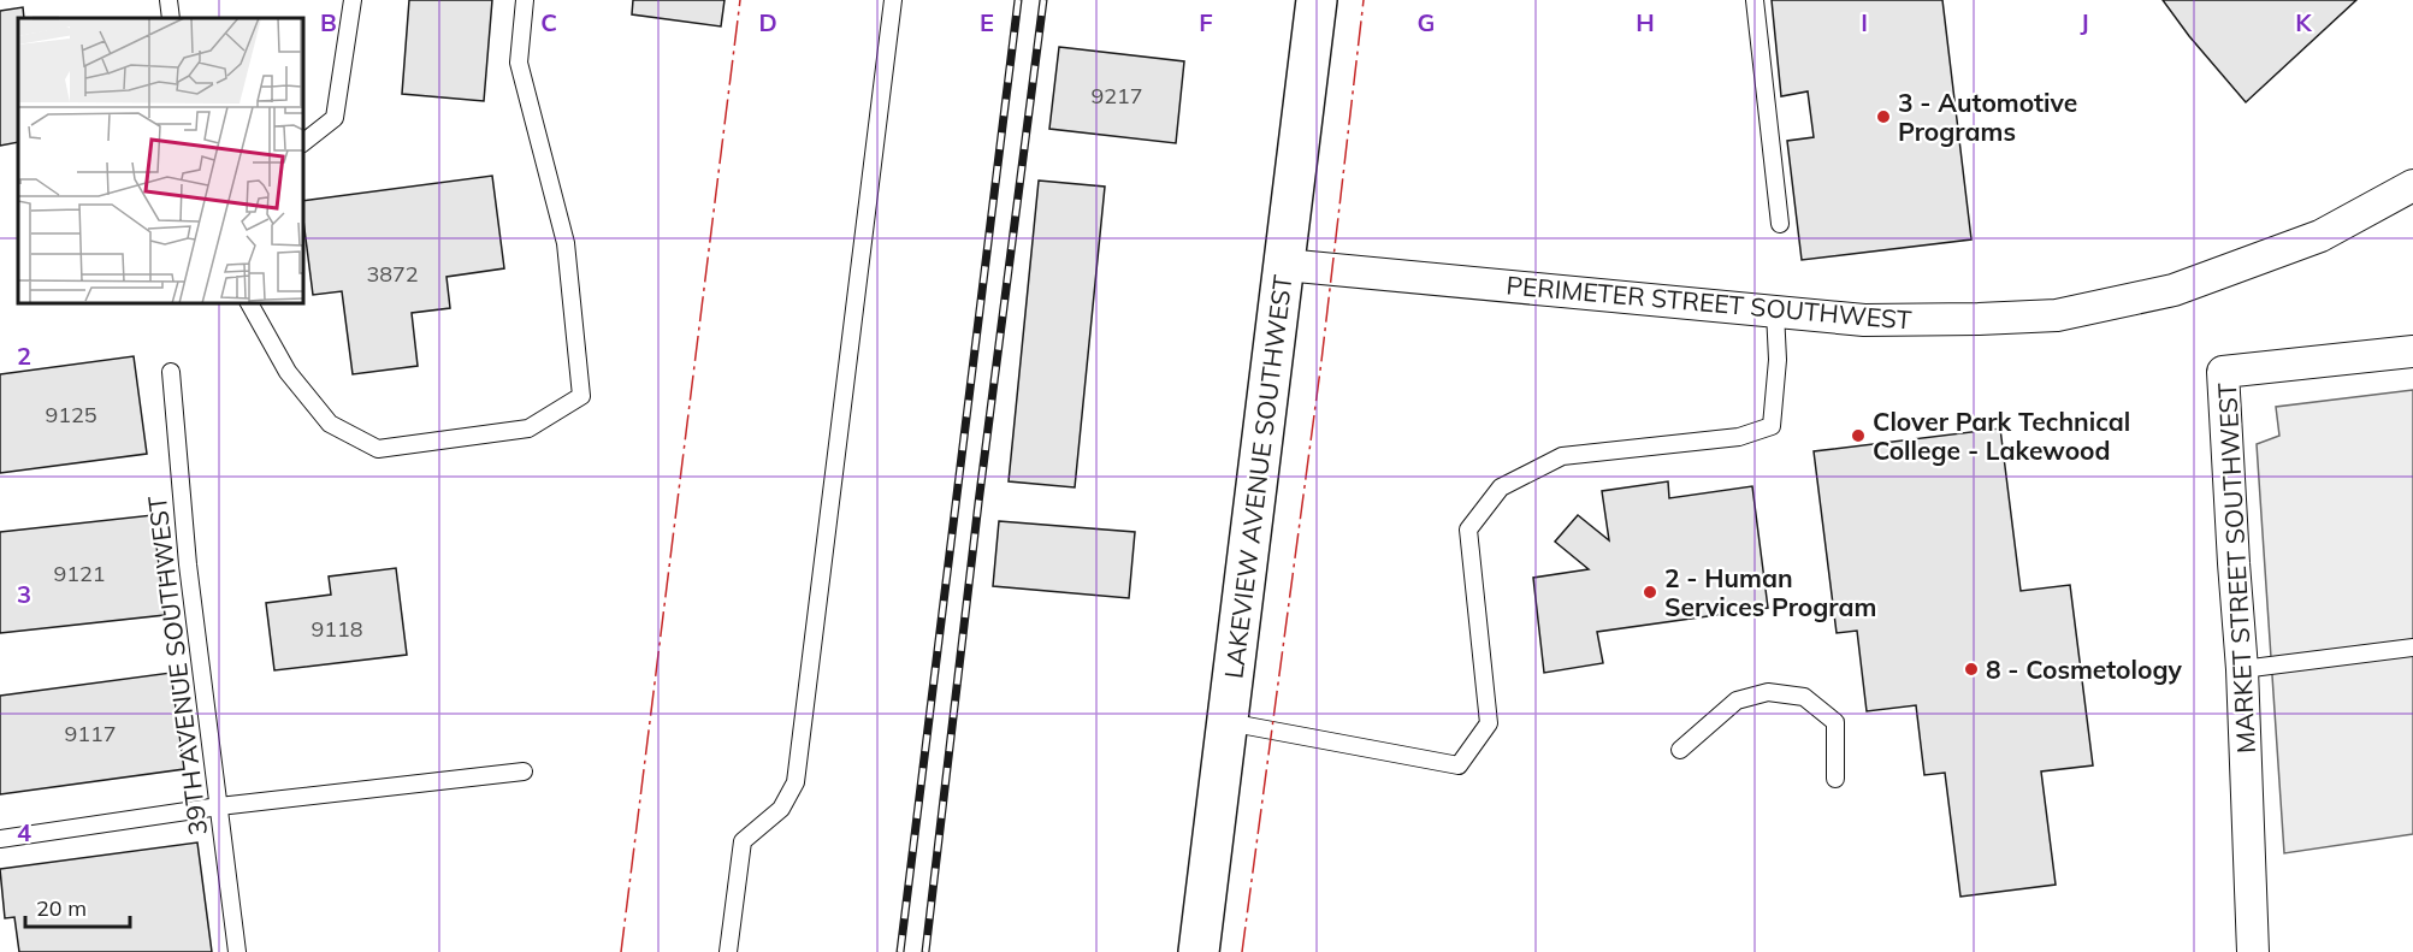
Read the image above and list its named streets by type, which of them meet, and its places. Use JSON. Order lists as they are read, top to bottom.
{
  "streets": {
    "street": ["PERIMETER STREET SOUTHWEST", "LAKEVIEW AVENUE SOUTHWEST", "MARKET STREET SOUTHWEST"],
    "lane": ["39TH AVENUE SOUTHWEST"]
  },
  "crossings": [
    ["PERIMETER STREET SOUTHWEST", "LAKEVIEW AVENUE SOUTHWEST"]
  ],
  "places": [
    "3 - Automotive Programs",
    "Clover Park Technical College - Lakewood",
    "2 - Human Services Program",
    "8 - Cosmetology"
  ],
  "house_numbers": [
    "9217",
    "3872",
    "9125",
    "9121",
    "9118",
    "9117"
  ],
  "scale_bar": "20 m",
  "grid": {
    "columns": [
      "B",
      "C",
      "D",
      "E",
      "F",
      "G",
      "H",
      "I",
      "J",
      "K"
    ],
    "rows": ["2", "3", "4"]
  }
}
